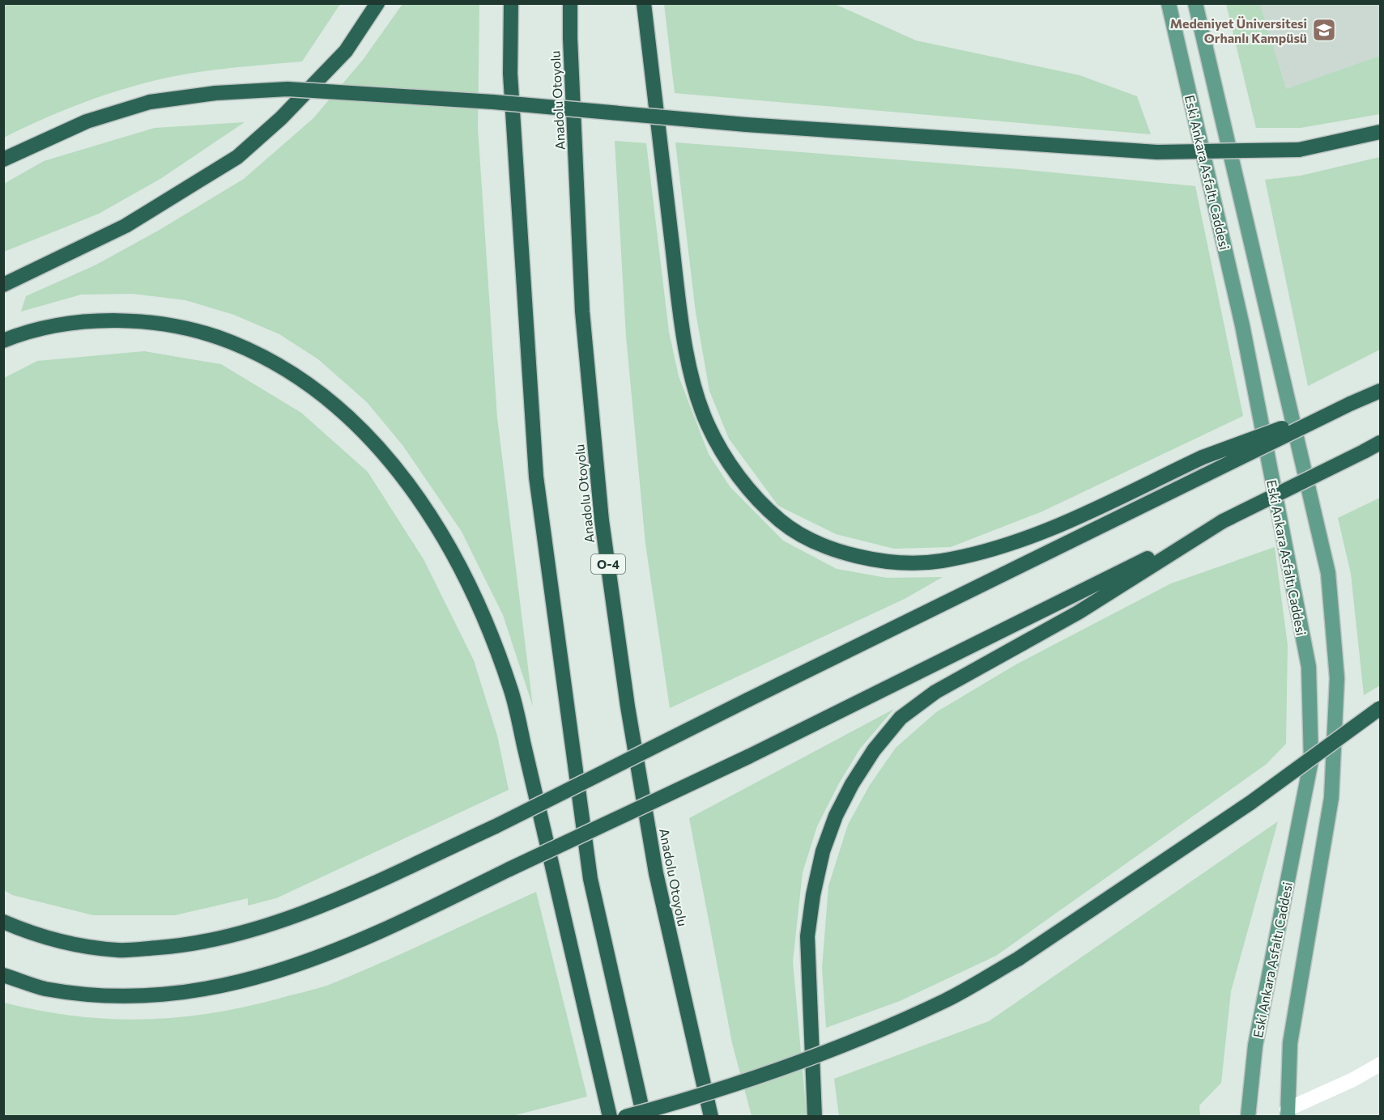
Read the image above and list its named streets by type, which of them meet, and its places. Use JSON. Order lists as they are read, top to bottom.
{
  "streets": {
    "highway": ["Anadolu Otoyolu", "O-4"],
    "main road": ["Eski Ankara Asfaltı Caddesi"]
  },
  "places": {
    "school or university": ["Medeniyet Üniversitesi Orhanlı Kampüsü"]
  }
}
